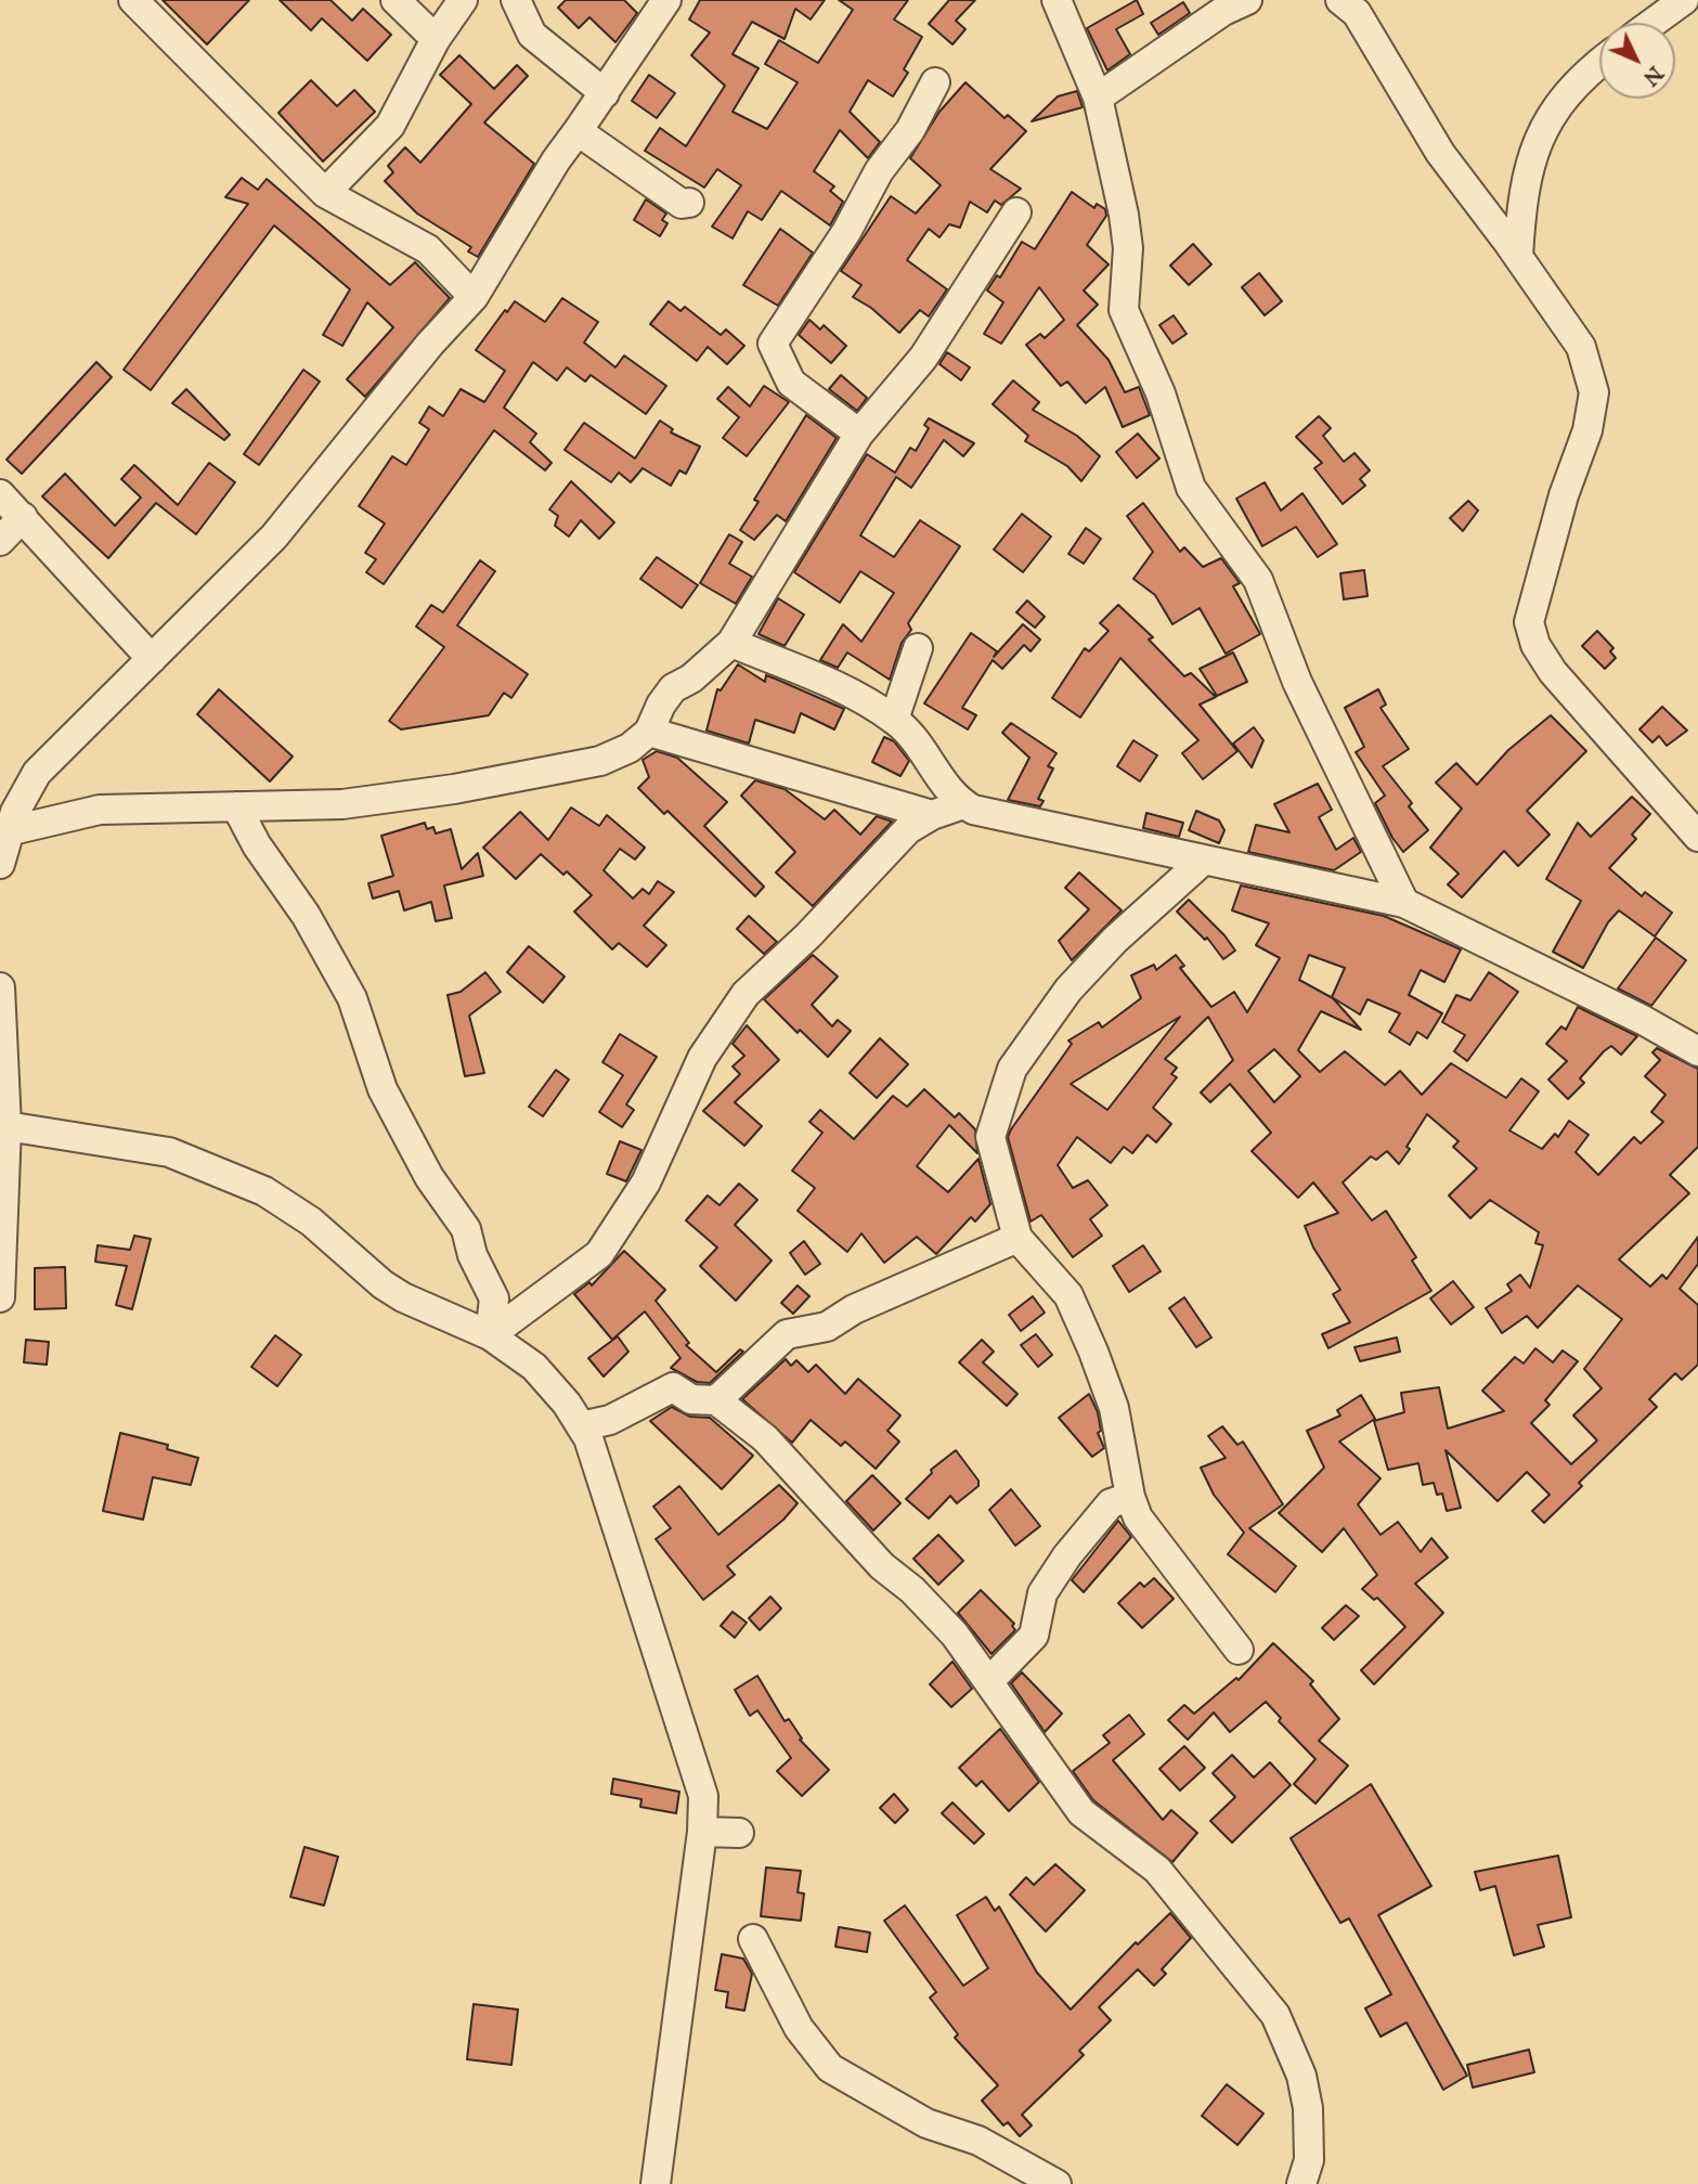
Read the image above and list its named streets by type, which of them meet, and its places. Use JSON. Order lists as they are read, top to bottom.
{
  "north": "bottom right"
}
